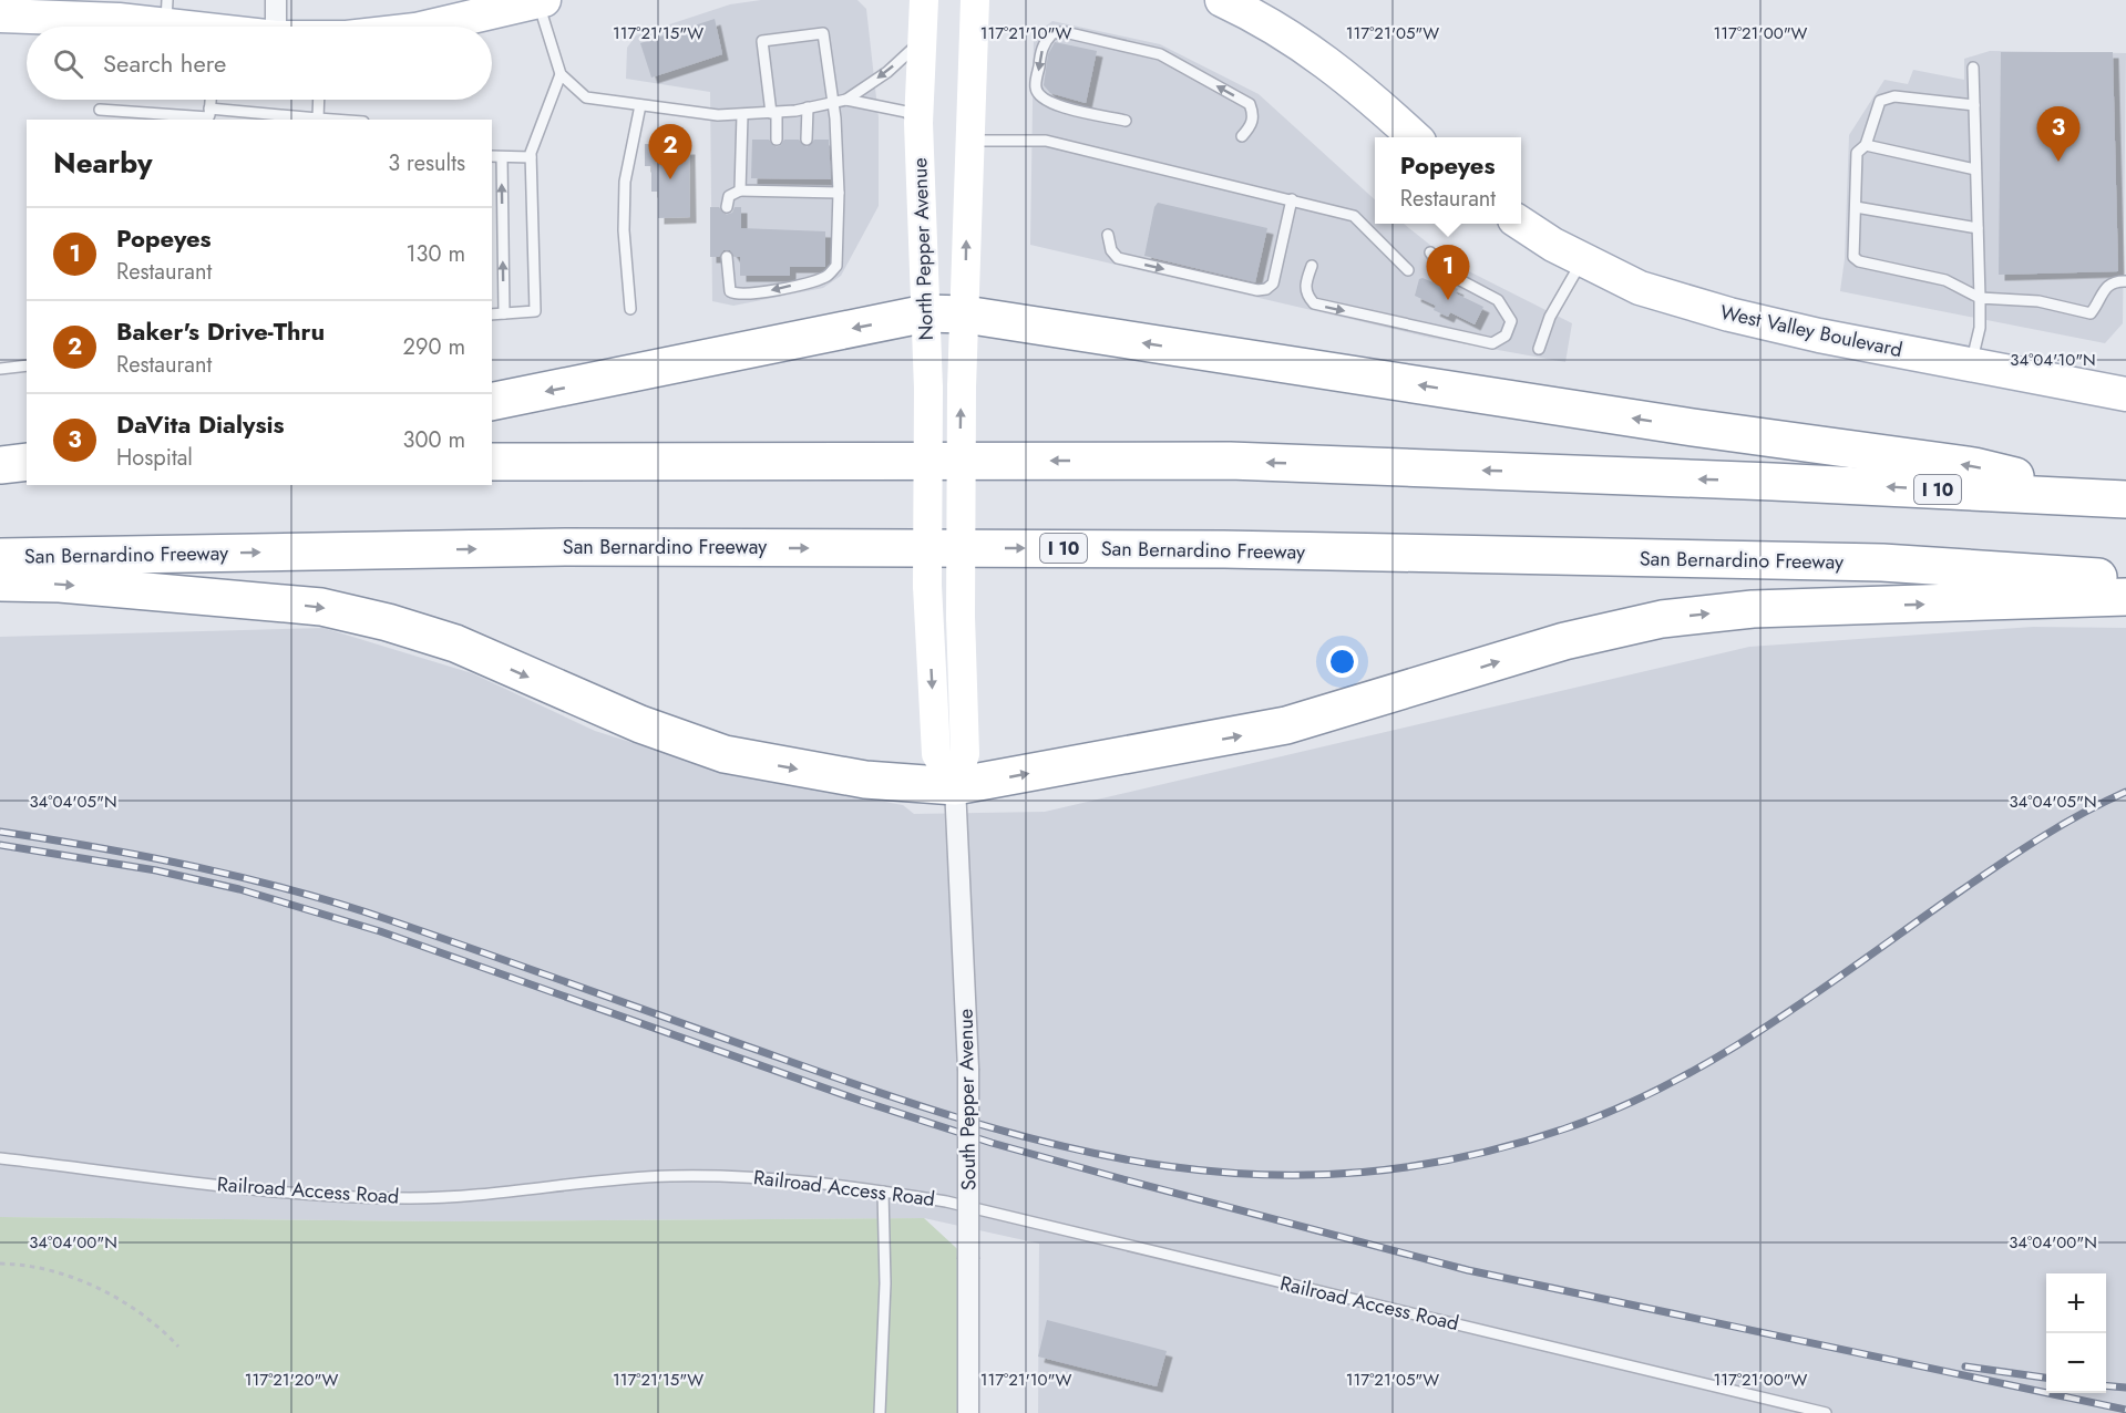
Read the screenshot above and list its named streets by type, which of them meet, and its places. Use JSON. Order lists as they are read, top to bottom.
{
  "streets": {
    "highway": ["I 10", "San Bernardino Freeway"],
    "main road": ["North Pepper Avenue", "West Valley Boulevard", "South Pepper Avenue"],
    "lane": ["Railroad Access Road"]
  },
  "crossings": [
    ["North Pepper Avenue", "South Pepper Avenue"]
  ],
  "page": {
    "search": "Search here",
    "pins": ["3", "2", "1"],
    "heading": ["Nearby", "3 results"],
    "popup": ["Popeyes", "Restaurant"],
    "list": [
      {
        "mark": "1",
        "name": "Popeyes",
        "note": "Restaurant",
        "value": "130 m"
      },
      {
        "mark": "2",
        "name": "Baker's Drive-Thru",
        "note": "Restaurant",
        "value": "290 m"
      },
      {
        "mark": "3",
        "name": "DaVita Dialysis",
        "note": "Hospital",
        "value": "300 m"
      }
    ],
    "map_buttons": ["+", "−"]
  },
  "coordinates": [
    "117°21'15\"W",
    "117°21'10\"W",
    "117°21'05\"W",
    "117°21'00\"W",
    "34°04'10\"N",
    "34°04'05\"N",
    "34°04'00\"N",
    "117°21'20\"W"
  ]
}
